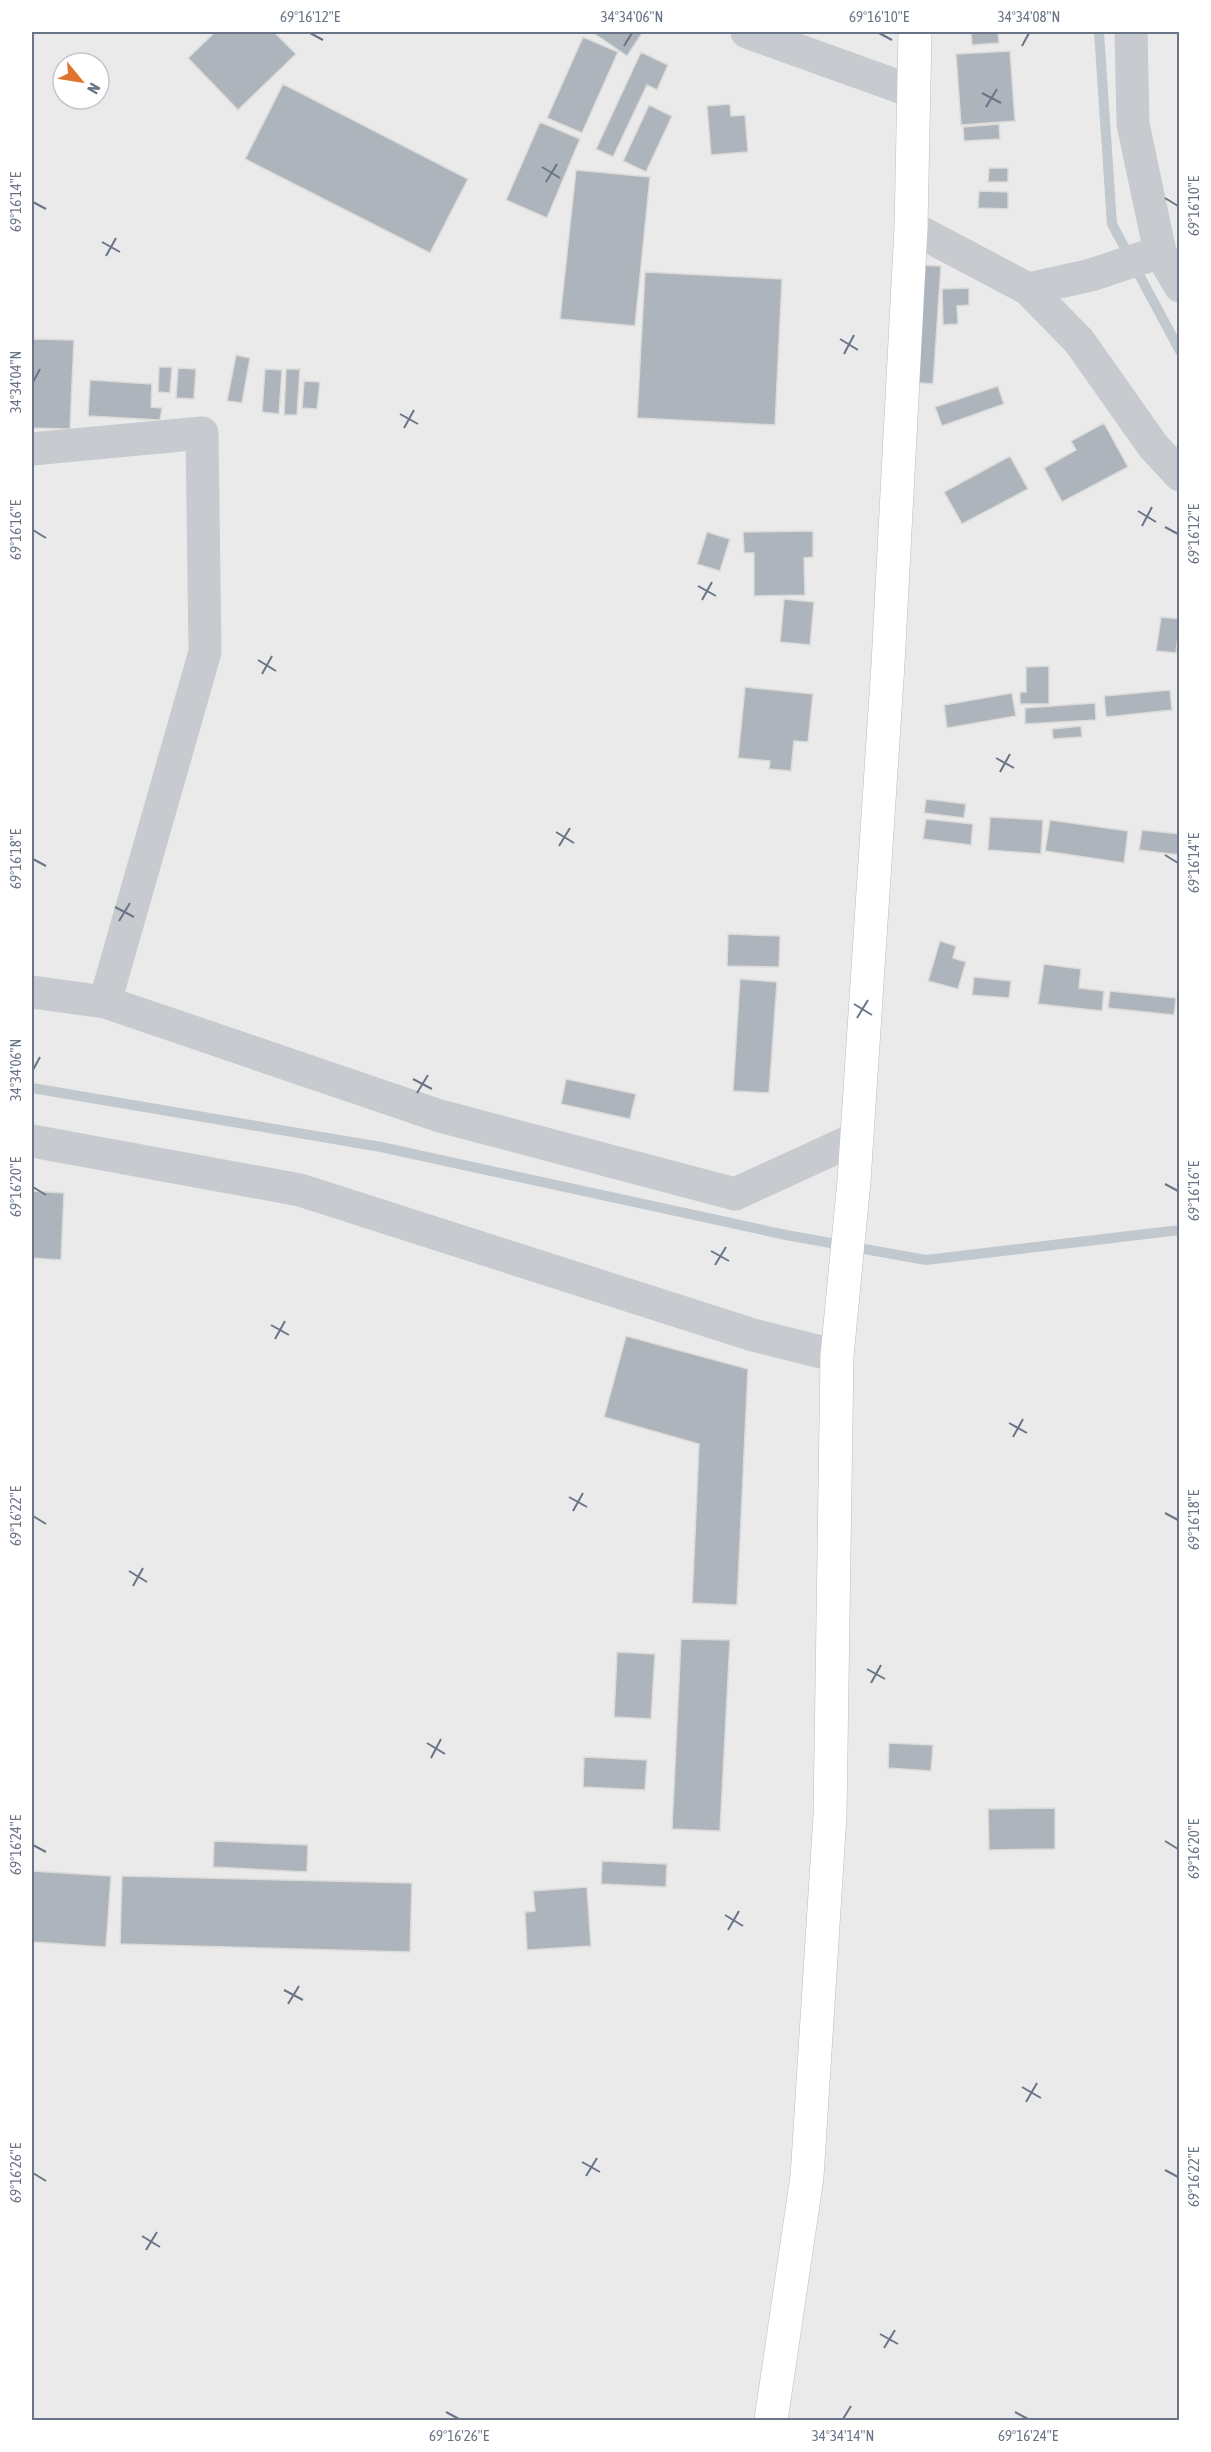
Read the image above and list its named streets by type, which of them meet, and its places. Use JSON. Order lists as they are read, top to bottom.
{
  "north": "bottom right",
  "coordinates": [
    "69°16'12\"E",
    "34°34'06\"N",
    "69°16'10\"E",
    "34°34'08\"N",
    "69°16'14\"E",
    "34°34'04\"N",
    "69°16'16\"E",
    "69°16'18\"E",
    "69°16'20\"E",
    "69°16'22\"E",
    "69°16'24\"E",
    "69°16'26\"E",
    "34°34'14\"N"
  ]
}
